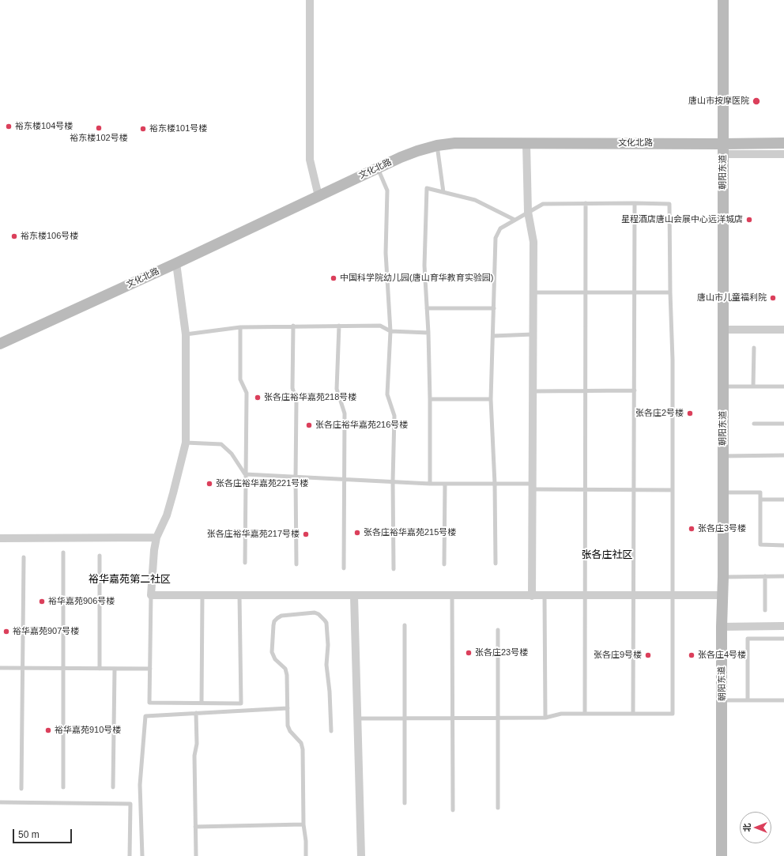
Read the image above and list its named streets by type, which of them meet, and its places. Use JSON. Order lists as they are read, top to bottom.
{
  "streets": {
    "main road": ["文化北路", "朝阳东道"]
  },
  "crossings": [
    ["文化北路", "朝阳东道"]
  ],
  "districts": ["张各庄社区", "裕华嘉苑第二社区"],
  "places": [
    "唐山市按摩医院",
    "裕东楼104号楼",
    "裕东楼102号楼",
    "裕东楼101号楼",
    "星程酒店唐山会展中心远洋城店",
    "裕东楼106号楼",
    "中国科学院幼儿园(唐山育华教育实验园)",
    "唐山市儿童福利院",
    "张各庄裕华嘉苑218号楼",
    "张各庄2号楼",
    "张各庄裕华嘉苑216号楼",
    "张各庄裕华嘉苑221号楼",
    "张各庄3号楼",
    "张各庄裕华嘉苑215号楼",
    "张各庄裕华嘉苑217号楼",
    "裕华嘉苑906号楼",
    "裕华嘉苑907号楼",
    "张各庄23号楼",
    "张各庄9号楼",
    "张各庄4号楼",
    "裕华嘉苑910号楼"
  ],
  "scale_bar": "50 m",
  "north": "left"
}
